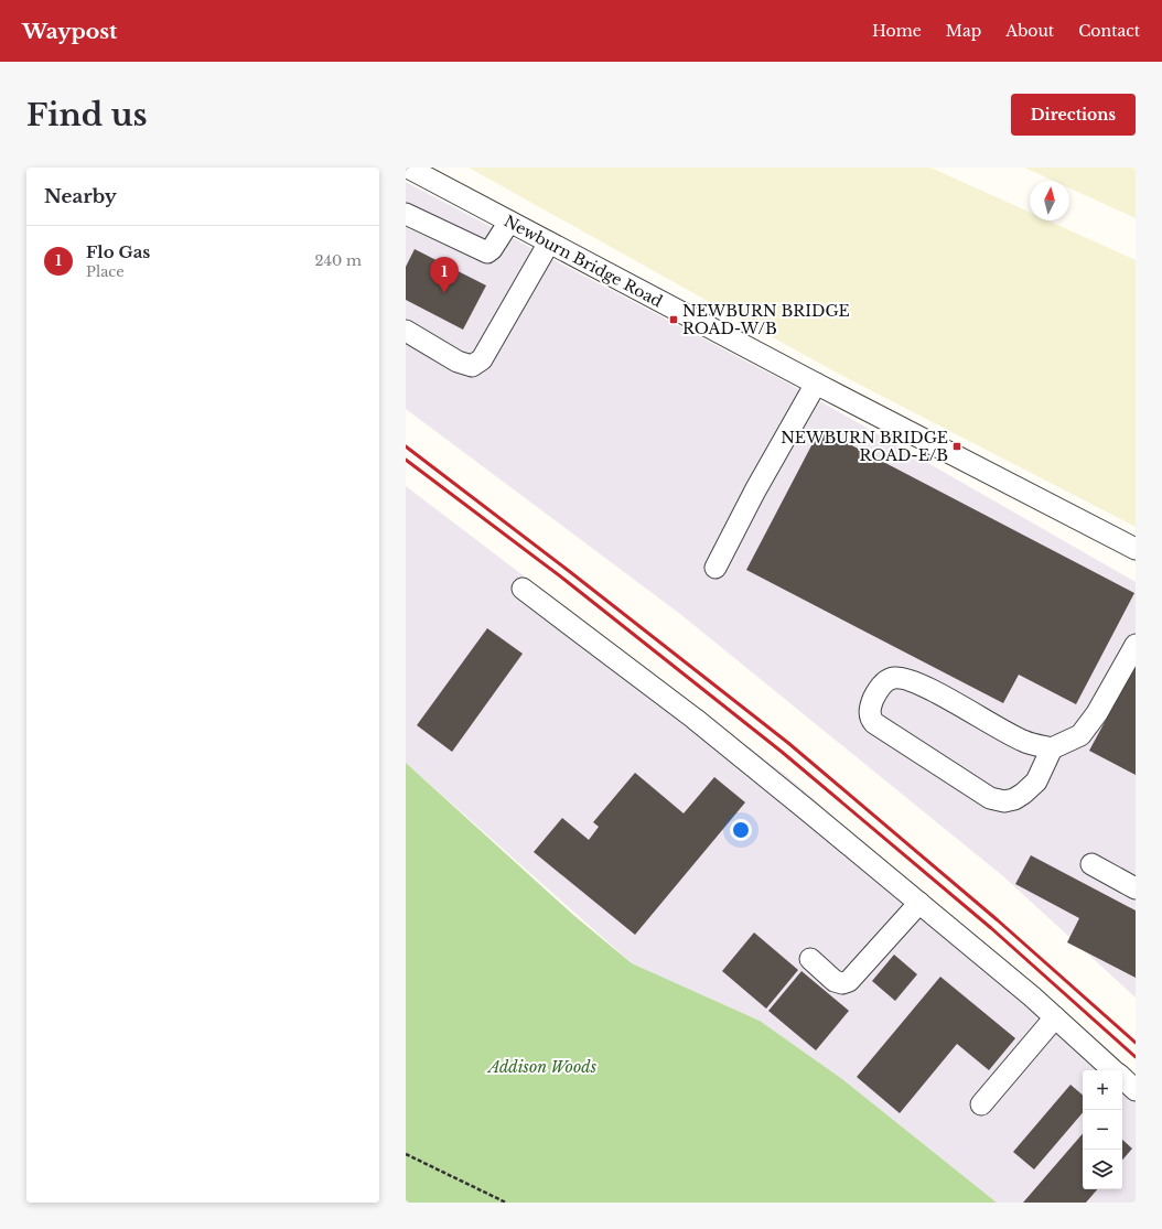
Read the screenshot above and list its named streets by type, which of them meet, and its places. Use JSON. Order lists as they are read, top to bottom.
{
  "streets": {
    "street": ["Newburn Bridge Road"]
  },
  "parks": ["Addison Woods"],
  "places": {
    "transit": ["NEWBURN BRIDGE ROAD-W/B", "NEWBURN BRIDGE ROAD-E/B"]
  },
  "north": "top",
  "page": {
    "header": "Waypost",
    "nav": [
      "Home",
      "Map",
      "About",
      "Contact"
    ],
    "buttons": "Directions",
    "title": "Find us",
    "heading": "Nearby",
    "list": [
      {
        "mark": "1",
        "name": "Flo Gas",
        "note": "Place",
        "value": "240 m"
      }
    ],
    "pins": "1",
    "map_buttons": ["+", "−"]
  }
}
